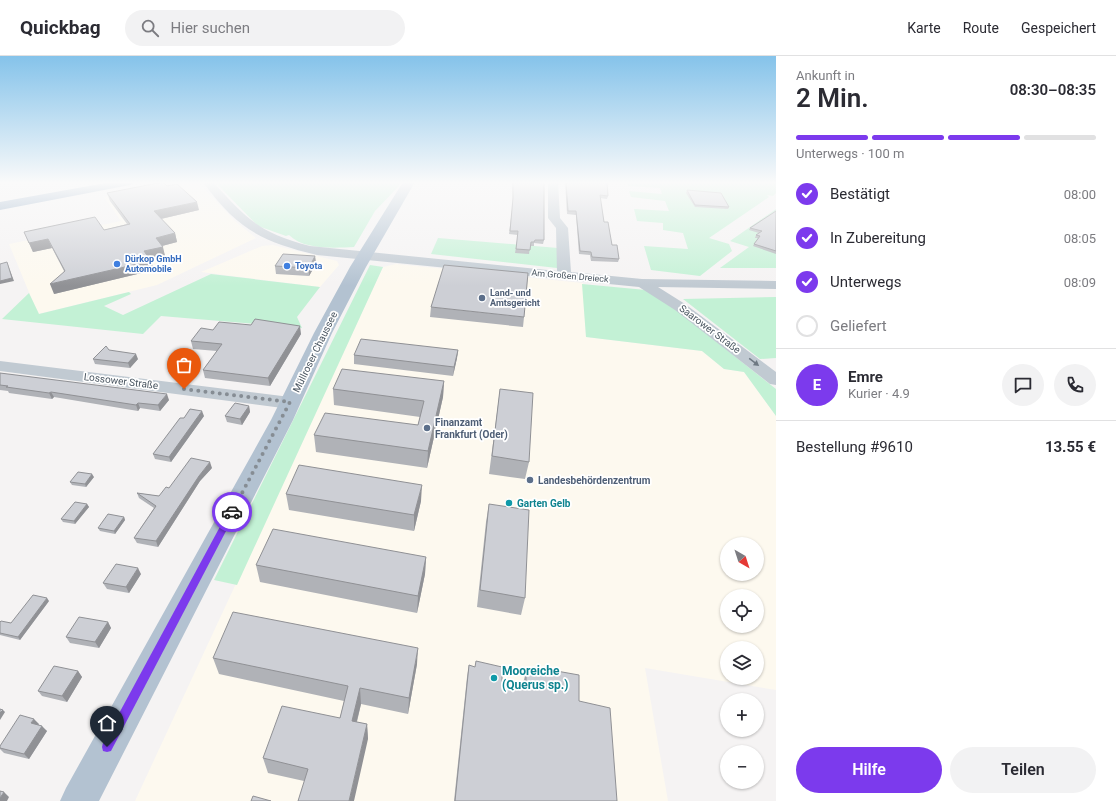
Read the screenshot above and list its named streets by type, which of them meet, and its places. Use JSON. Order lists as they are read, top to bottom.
{
  "streets": {
    "main road": ["Müllroser Chaussee"],
    "street": ["Am Großen Dreieck", "Saarower Straße", "Lossower Straße"]
  },
  "crossings": [
    ["Am Großen Dreieck", "Saarower Straße"],
    ["Am Großen Dreieck", "Müllroser Chaussee"],
    ["Müllroser Chaussee", "Lossower Straße"]
  ],
  "one_way": ["Saarower Straße"],
  "places": [
    "Dürkop GmbH Automobile",
    "Toyota",
    "Land- und Amtsgericht",
    "Finanzamt Frankfurt (Oder)",
    "Landesbehördenzentrum",
    "Garten Gelb",
    "Mooreiche (Querus sp.)"
  ],
  "north": "bottom right",
  "page": {
    "header": "Quickbag",
    "search": "Hier suchen",
    "nav": ["Karte", "Route", "Gespeichert"],
    "heading": ["2 Min.", "Ankunft in", "08:30–08:35"],
    "panel": [
      "Emre",
      "Kurier · 4.9",
      "Bestellung #9610",
      "13.55 €"
    ],
    "bar": "Unterwegs · 100 m",
    "list": [
      ["Bestätigt", "08:00"],
      ["In Zubereitung", "08:05"],
      ["Unterwegs", "08:09"],
      "Geliefert"
    ],
    "round": "E",
    "map_buttons": ["+", "−"],
    "buttons": ["Hilfe", "Teilen"]
  }
}
